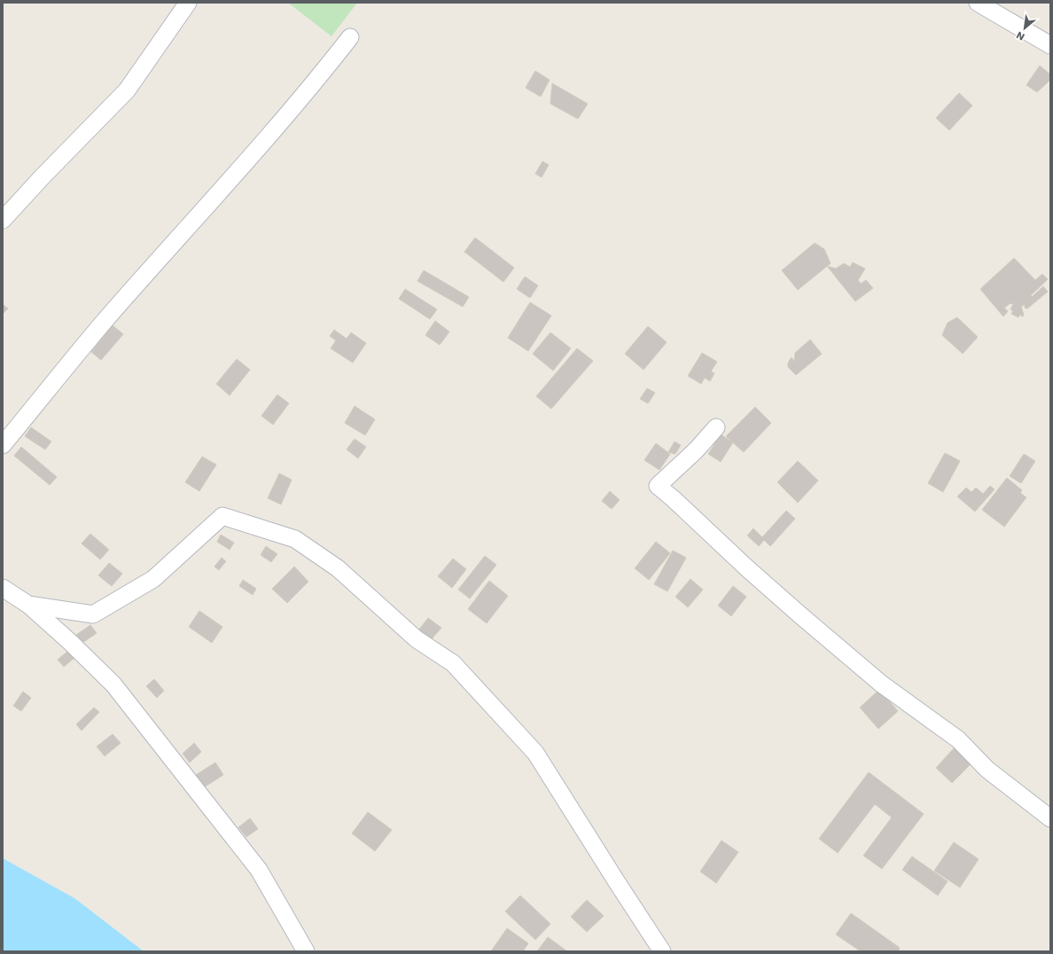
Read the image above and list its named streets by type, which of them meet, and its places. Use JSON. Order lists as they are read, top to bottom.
{
  "north": "bottom left"
}
